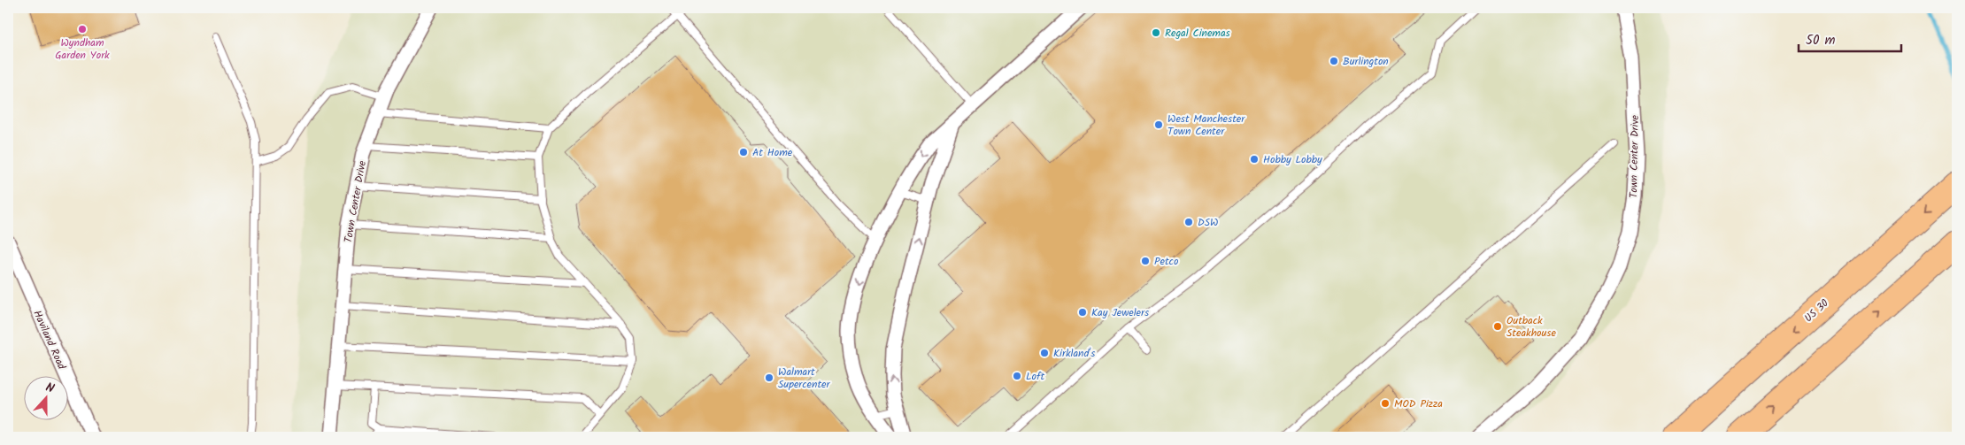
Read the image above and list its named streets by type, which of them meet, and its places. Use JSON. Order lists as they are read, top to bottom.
{
  "streets": {
    "highway": ["US 30"],
    "street": ["Town Center Drive", "Haviland Road"]
  },
  "places": [
    "Wyndham Garden York",
    "Regal Cinemas",
    "Burlington",
    "West Manchester Town Center",
    "At Home",
    "Hobby Lobby",
    "DSW",
    "Petco",
    "Kay Jewelers",
    "Outback Steakhouse",
    "Kirkland's",
    "Loft",
    "Walmart Supercenter",
    "MOD Pizza"
  ],
  "scale_bar": "50 m",
  "north": "top"
}
